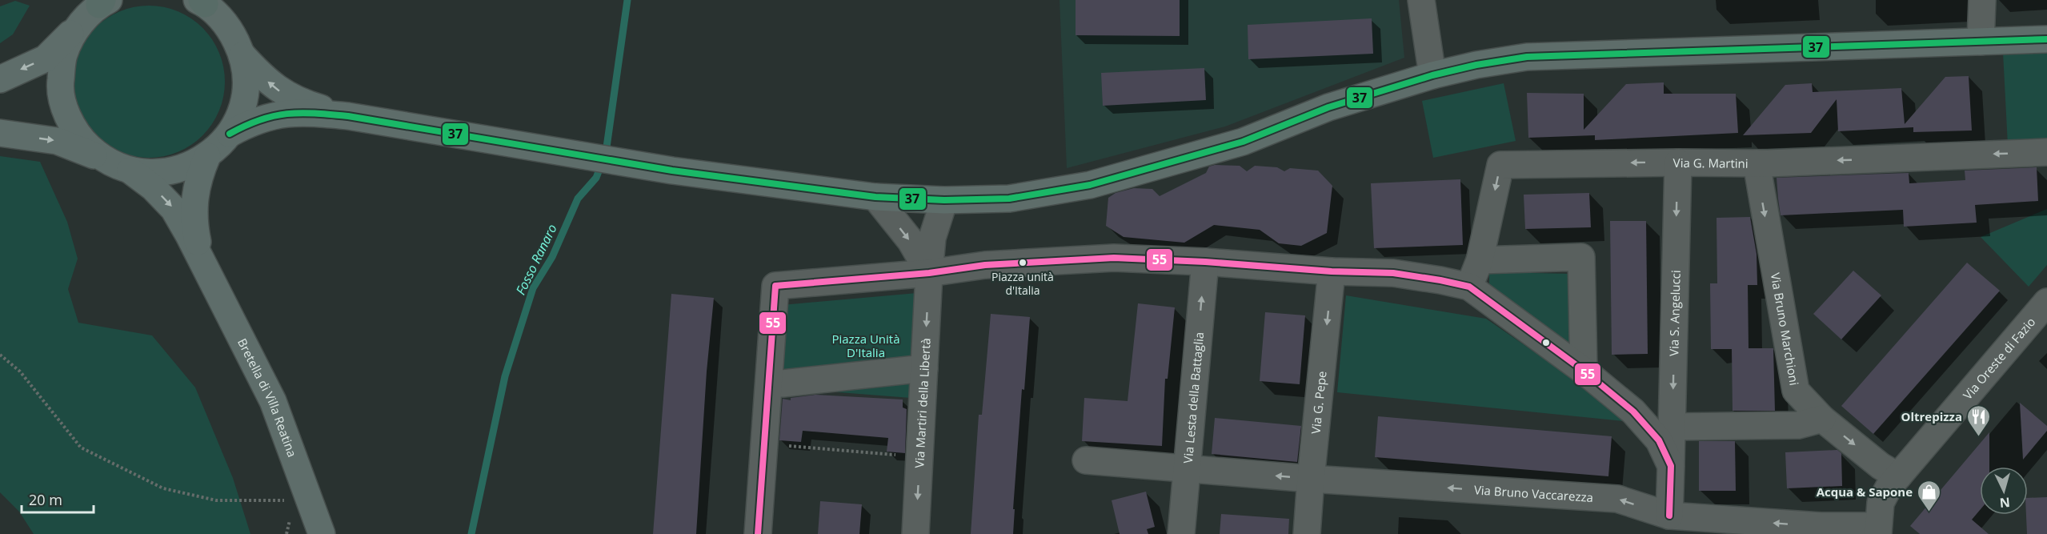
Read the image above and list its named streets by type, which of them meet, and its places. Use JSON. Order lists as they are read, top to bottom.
{
  "streets": {
    "main road": ["Bretella di Villa Reatina"],
    "street": [
      "Via G. Martini",
      "Via S. Angelucci",
      "Via Bruno Marchioni",
      "Via Oreste di Fazio",
      "Via Lesta della Battaglia",
      "Via G. Pepe",
      "Via Martiri della Libertà",
      "Via Bruno Vaccarezza"
    ]
  },
  "crossings": [
    ["Via G. Martini", "Via S. Angelucci"],
    ["Via G. Martini", "Via Bruno Marchioni"],
    ["Via S. Angelucci", "Via Bruno Vaccarezza"],
    ["Via Bruno Marchioni", "Via Oreste di Fazio"],
    ["Via Oreste di Fazio", "Via Bruno Vaccarezza"],
    ["Via Lesta della Battaglia", "Via Bruno Vaccarezza"],
    ["Via G. Pepe", "Via Bruno Vaccarezza"]
  ],
  "one_way": [
    "Via G. Martini",
    "Via S. Angelucci",
    "Via Lesta della Battaglia",
    "Via G. Pepe"
  ],
  "water": ["Fosso Ranaro"],
  "parks": ["Piazza Unità D'Italia"],
  "places": {
    "other": ["Piazza unità d'Italia"],
    "restaurant": ["Oltrepizza"],
    "shop": ["Acqua & Sapone"]
  },
  "lines": ["transit line 37", "transit line 55"],
  "scale_bar": "20 m",
  "north": "bottom"
}
